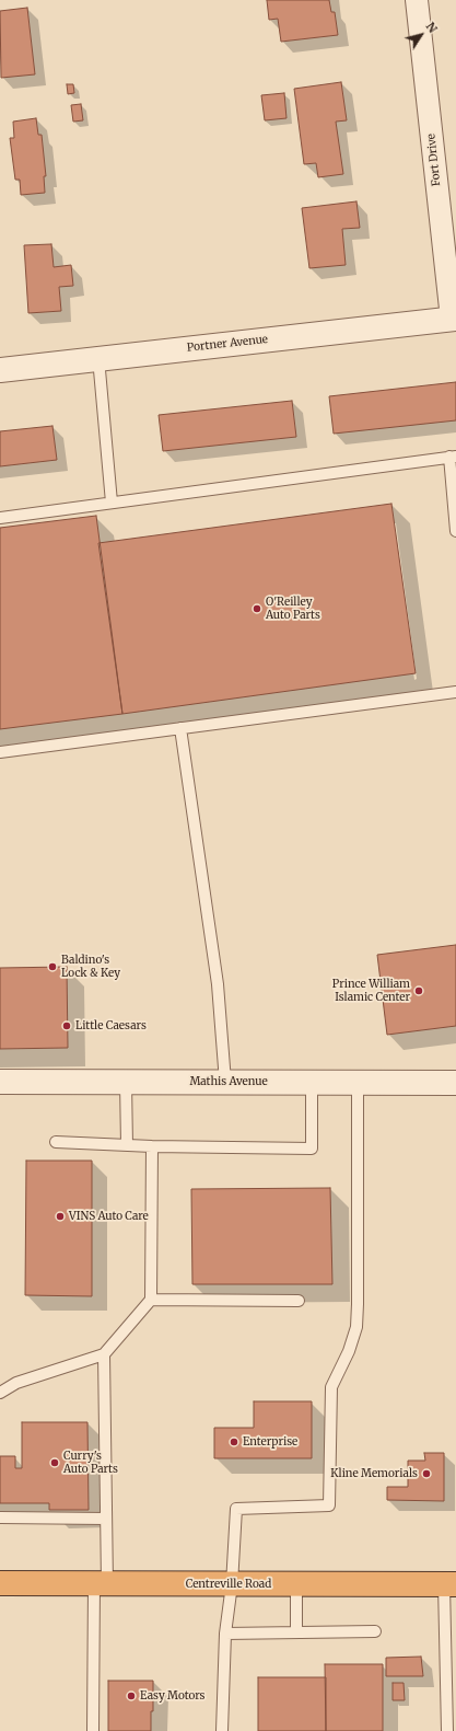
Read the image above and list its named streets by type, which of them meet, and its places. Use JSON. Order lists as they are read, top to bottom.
{
  "streets": {
    "highway": ["Centreville Road"],
    "street": ["Fort Drive", "Portner Avenue", "Mathis Avenue"]
  },
  "crossings": [
    ["Fort Drive", "Portner Avenue"]
  ],
  "places": [
    "O'Reilley Auto Parts",
    "Baldino's Lock & Key",
    "Prince William Islamic Center",
    "Little Caesars",
    "VINS Auto Care",
    "Enterprise",
    "Curry's Auto Parts",
    "Kline Memorials",
    "Easy Motors"
  ],
  "north": "top right"
}
